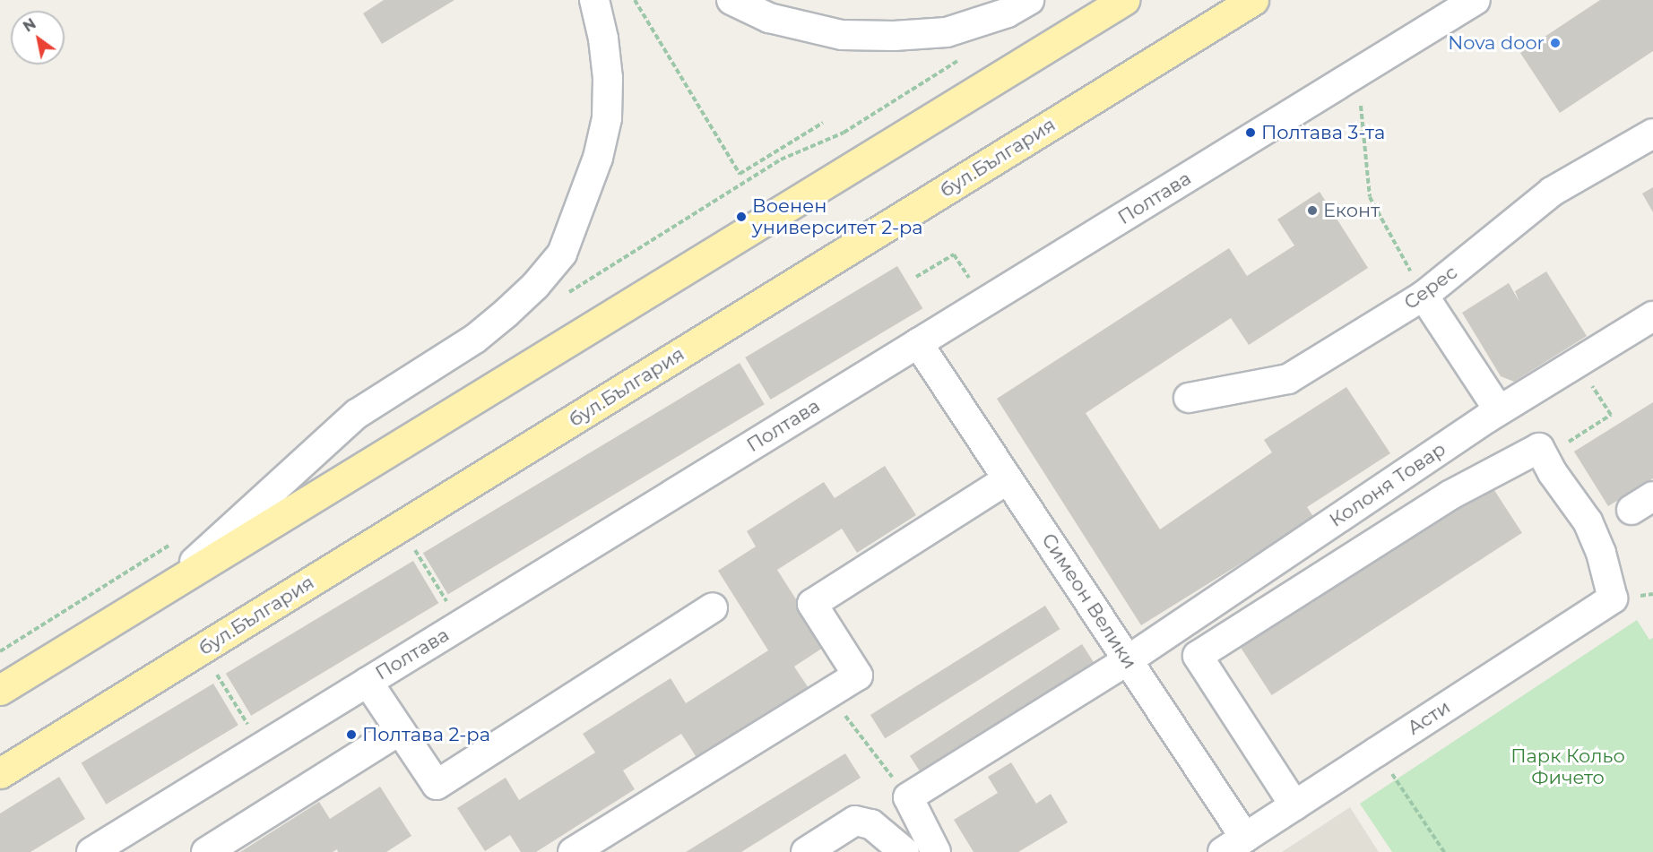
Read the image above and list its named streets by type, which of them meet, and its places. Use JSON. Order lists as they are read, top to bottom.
{
  "streets": {
    "main road": ["бул.България"],
    "street": [
      "Полтава",
      "Серес",
      "Колоня Товар",
      "Симеон Велики",
      "Асти"
    ]
  },
  "crossings": [
    ["Полтава", "Симеон Велики"],
    ["Колоня Товар", "Симеон Велики"],
    ["Симеон Велики", "Асти"]
  ],
  "parks": ["Парк Кольо Фичето"],
  "places": [
    "Nova door",
    "Полтава 3-та",
    "Еконт",
    "Военен университет 2-ра",
    "Полтава 2-ра"
  ],
  "north": "top left"
}
